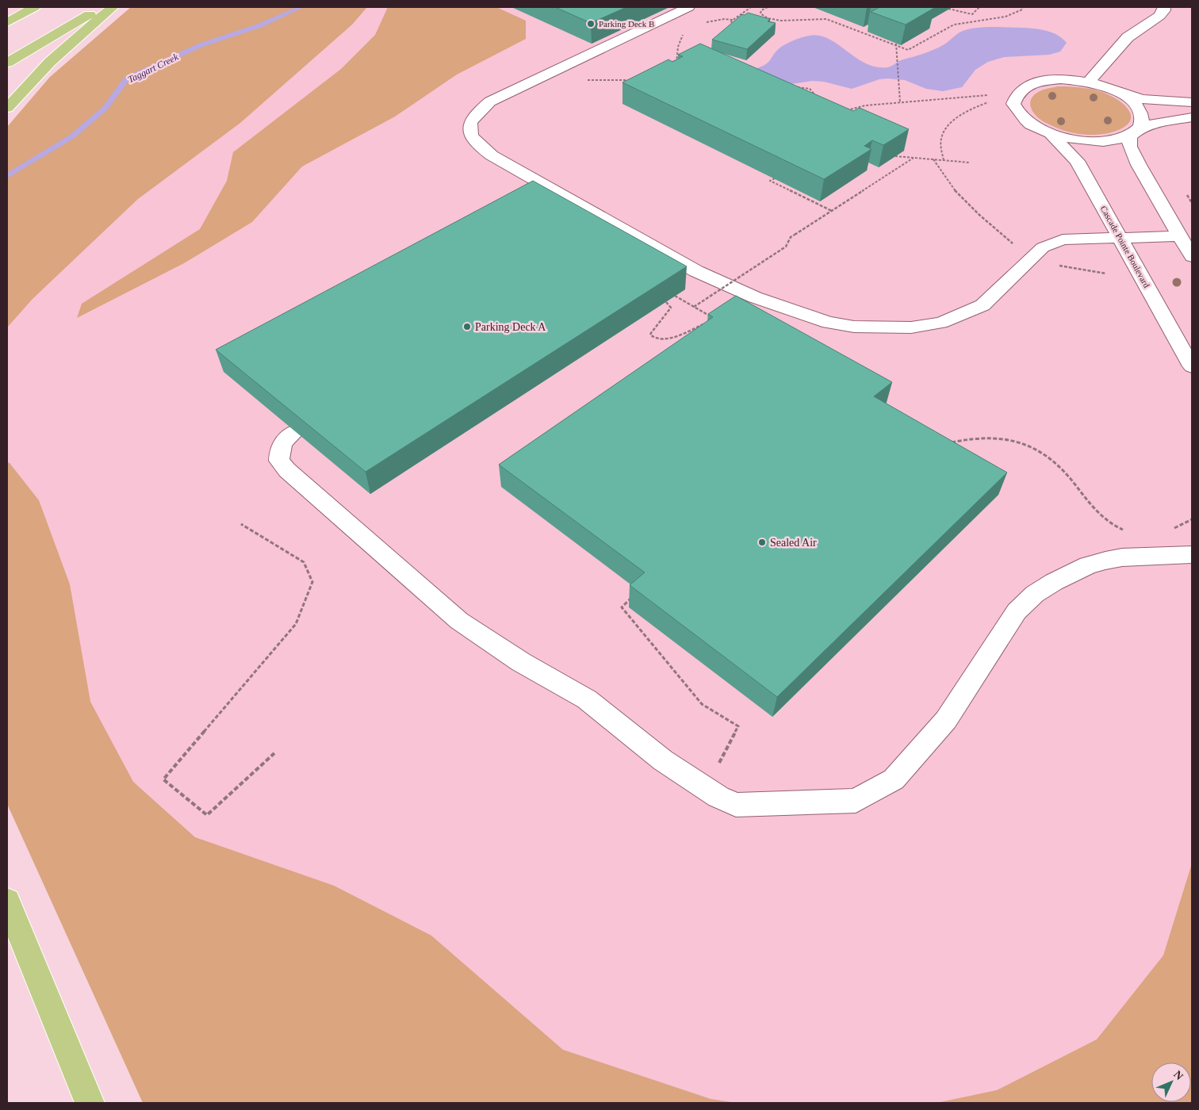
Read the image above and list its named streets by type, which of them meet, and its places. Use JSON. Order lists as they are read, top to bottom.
{
  "streets": {
    "street": ["Cascade Pointe Boulevard"]
  },
  "water": ["Taggart Creek"],
  "places": ["Parking Deck B", "Parking Deck A", "Sealed Air"],
  "north": "top right"
}
